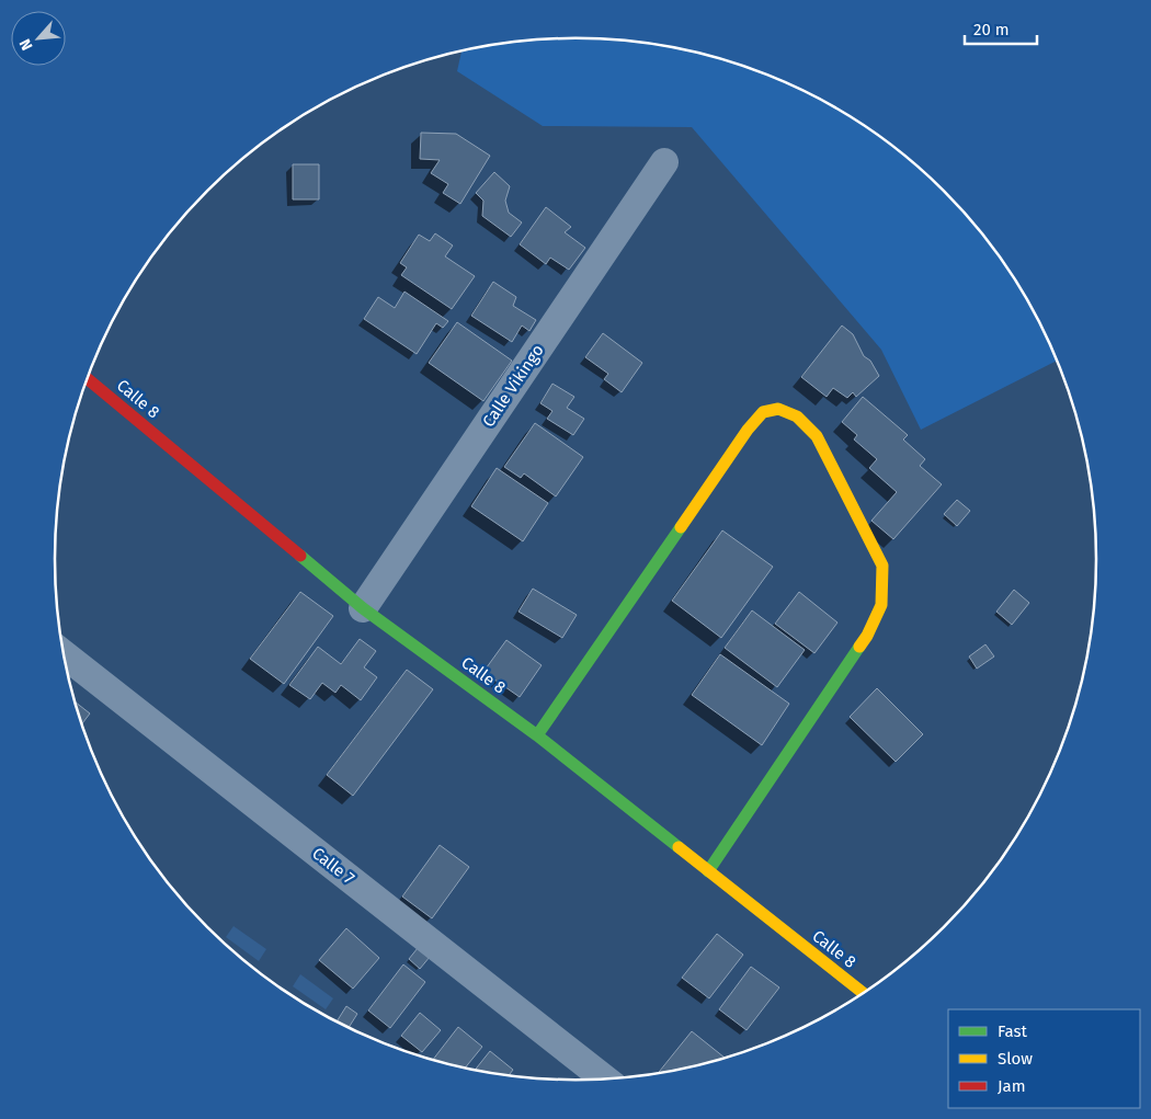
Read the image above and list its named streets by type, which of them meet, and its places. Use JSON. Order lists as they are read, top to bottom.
{
  "streets": {
    "street": ["Calle Vikingo", "Calle 8", "Calle 7"]
  },
  "crossings": [
    ["Calle Vikingo", "Calle 8"]
  ],
  "legend": ["Fast", "Slow", "Jam"],
  "scale_bar": "20 m",
  "north": "bottom left"
}
